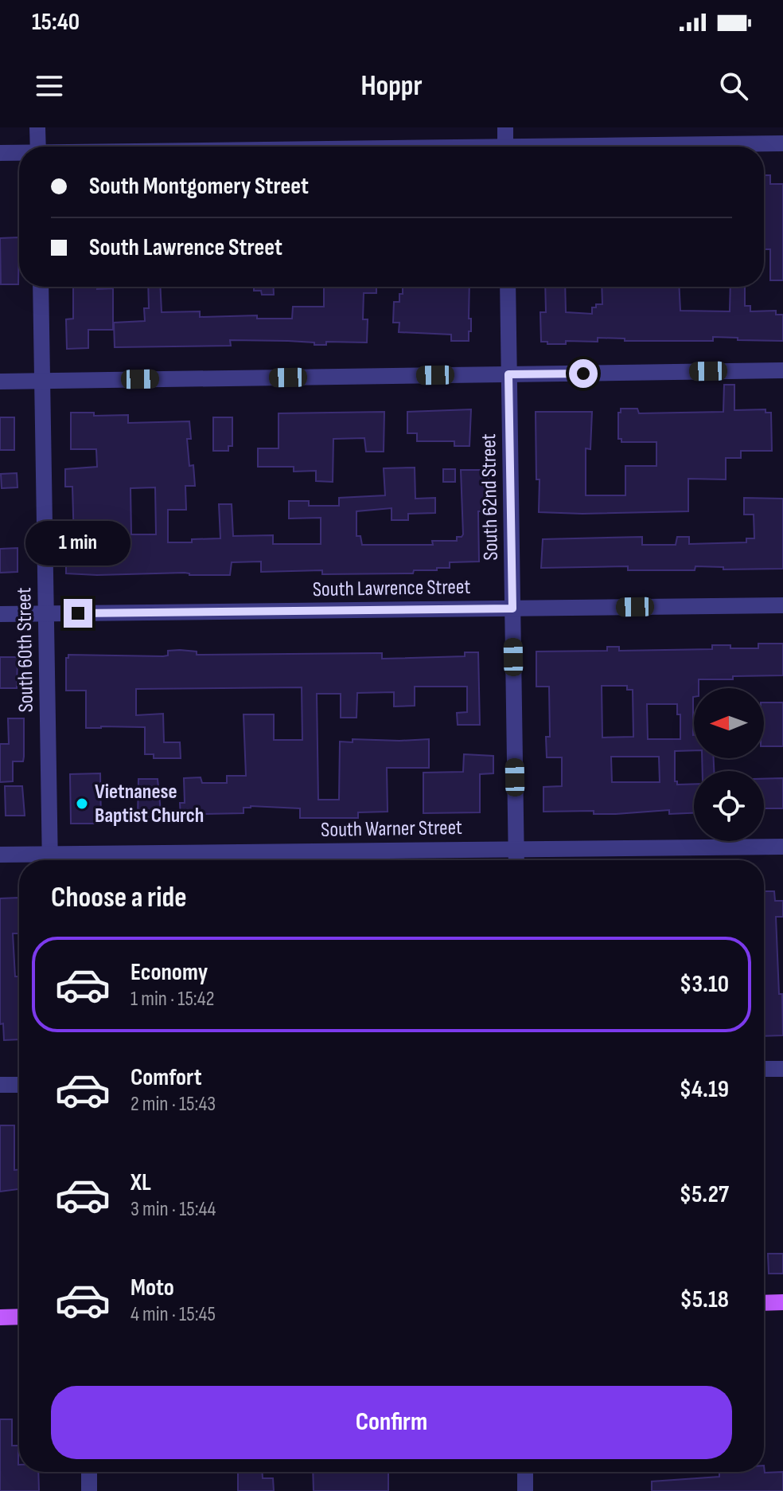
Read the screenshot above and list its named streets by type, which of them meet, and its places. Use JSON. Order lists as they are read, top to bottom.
{
  "streets": {
    "street": [
      "South 62nd Street",
      "South Lawrence Street",
      "South 60th Street",
      "South Warner Street"
    ]
  },
  "crossings": [
    ["South 62nd Street", "South Lawrence Street"],
    ["South 62nd Street", "South Warner Street"],
    ["South Lawrence Street", "South 60th Street"]
  ],
  "places": ["Vietnanese Baptist Church"],
  "north": "left",
  "page": {
    "status": "15:40",
    "header": "Hoppr",
    "banner": ["South Montgomery Street", "South Lawrence Street"],
    "bubble": "1 min",
    "heading": "Choose a ride",
    "list": [
      {
        "name": "Economy",
        "note": "1 min · 15:42",
        "value": "$3.10"
      },
      {
        "name": "Comfort",
        "note": "2 min · 15:43",
        "value": "$4.19"
      },
      {
        "name": "XL",
        "note": "3 min · 15:44",
        "value": "$5.27"
      },
      {
        "name": "Moto",
        "note": "4 min · 15:45",
        "value": "$5.18"
      }
    ],
    "buttons": "Confirm"
  }
}
